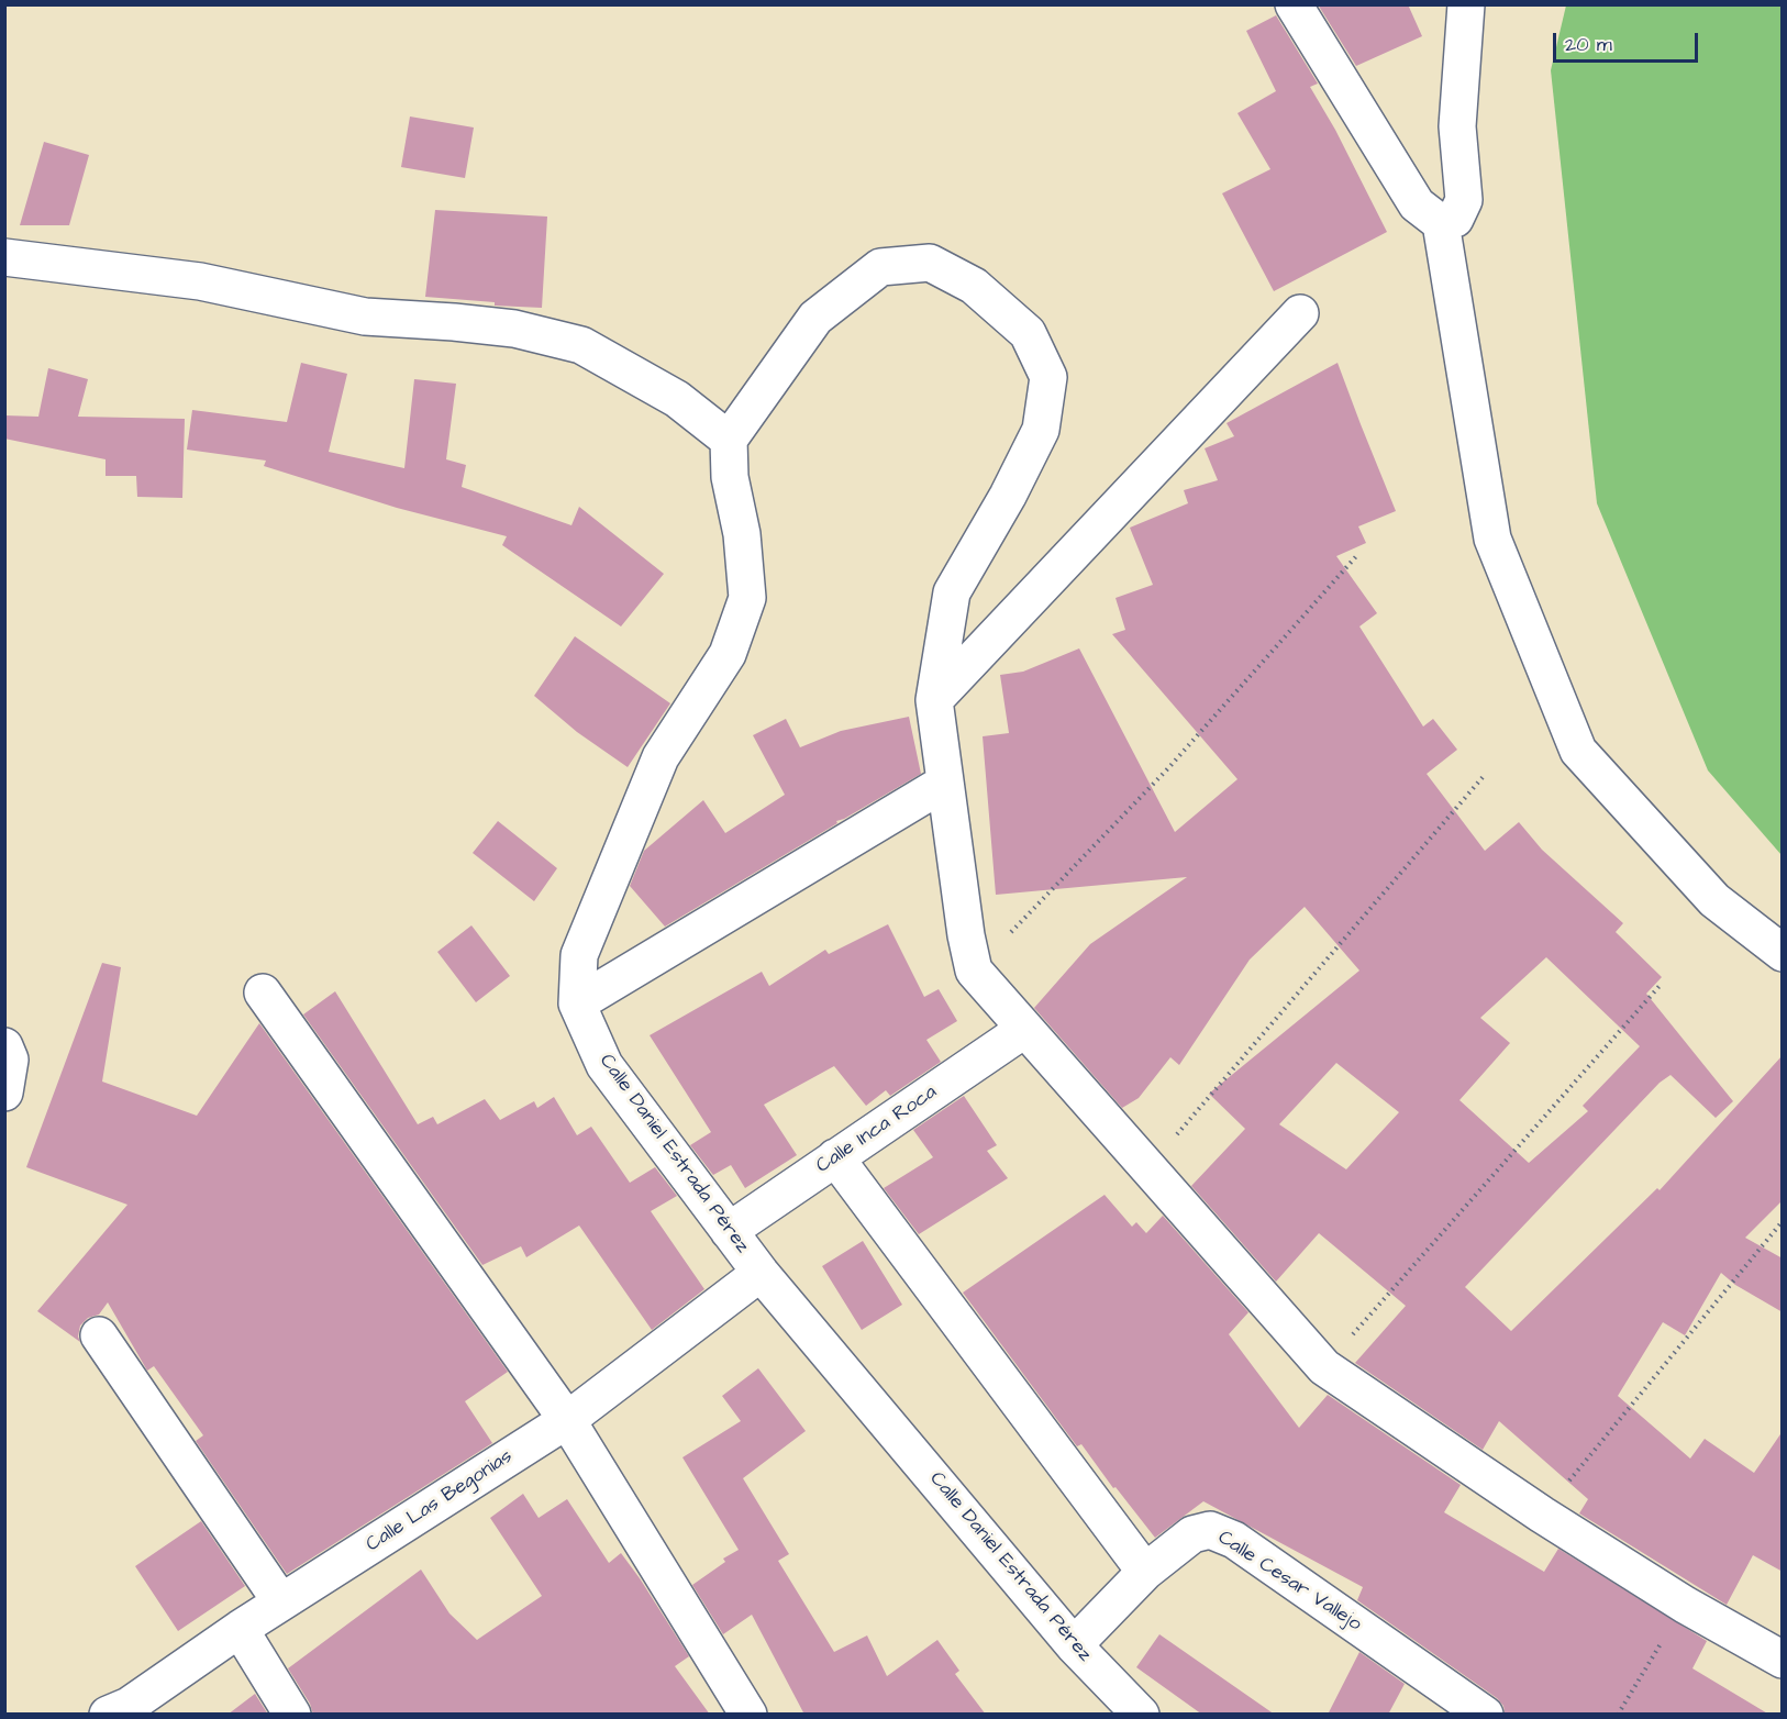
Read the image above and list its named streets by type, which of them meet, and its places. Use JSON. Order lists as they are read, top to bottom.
{
  "streets": {
    "street": [
      "Calle Inca Roca",
      "Calle Daniel Estrada Pérez",
      "Calle Las Begonias",
      "Calle Cesar Vallejo"
    ]
  },
  "crossings": [
    ["Calle Inca Roca", "Calle Daniel Estrada Pérez"],
    ["Calle Daniel Estrada Pérez", "Calle Las Begonias"],
    ["Calle Daniel Estrada Pérez", "Calle Cesar Vallejo"]
  ],
  "scale_bar": "20 m"
}
